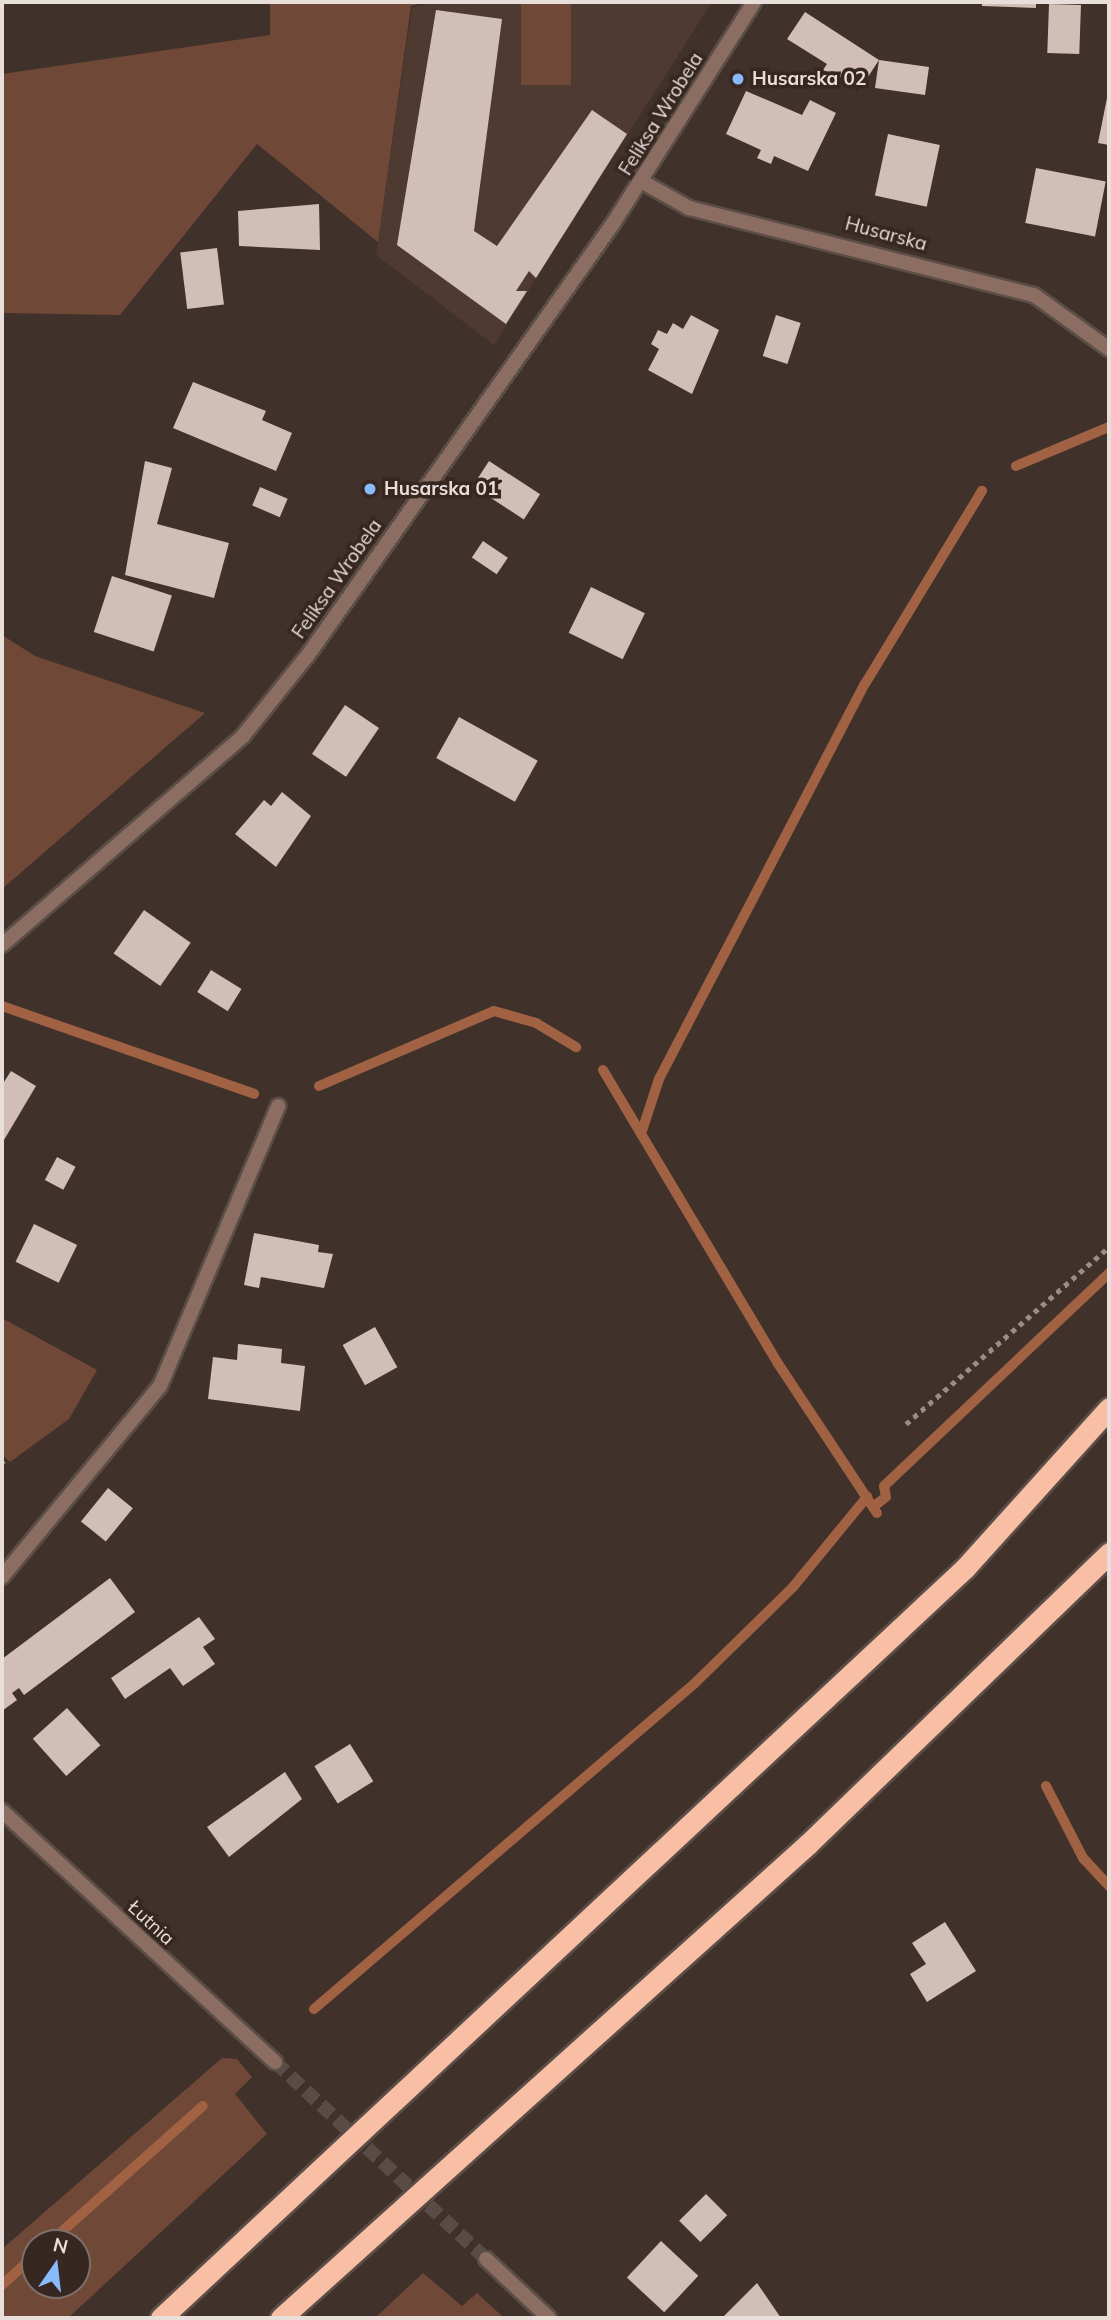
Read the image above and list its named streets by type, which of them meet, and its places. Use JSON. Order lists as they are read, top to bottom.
{
  "streets": {
    "street": ["Feliksa Wrobela", "Husarska", "Łutnia"]
  },
  "crossings": [
    ["Feliksa Wrobela", "Husarska"]
  ],
  "places": ["Husarska 02", "Husarska 01"],
  "north": "top"
}
